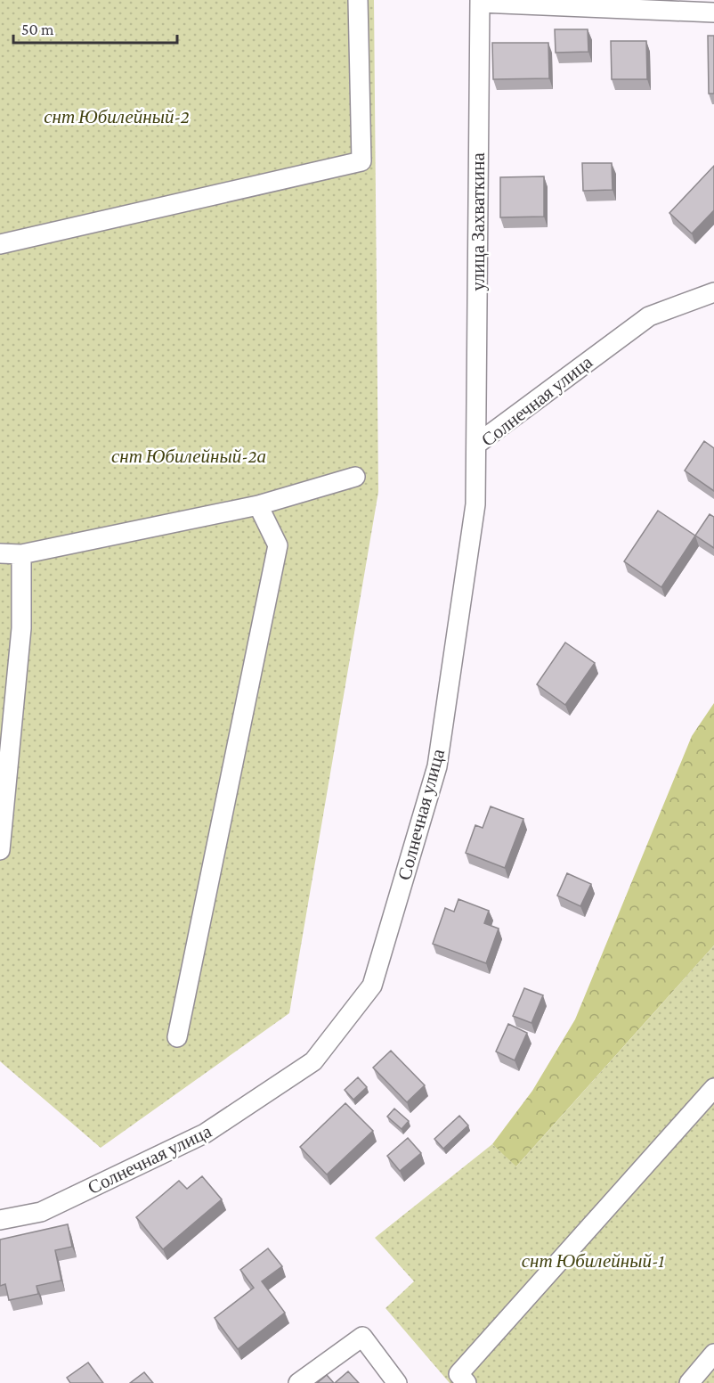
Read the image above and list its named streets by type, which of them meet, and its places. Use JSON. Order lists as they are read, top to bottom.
{
  "streets": {
    "street": ["улица Захваткина", "Солнечная улица"]
  },
  "crossings": [
    ["улица Захваткина", "Солнечная улица"]
  ],
  "parks": ["снт Юбилейный-2", "снт Юбилейный-2а", "снт Юбилейный-1"],
  "scale_bar": "50 m"
}
